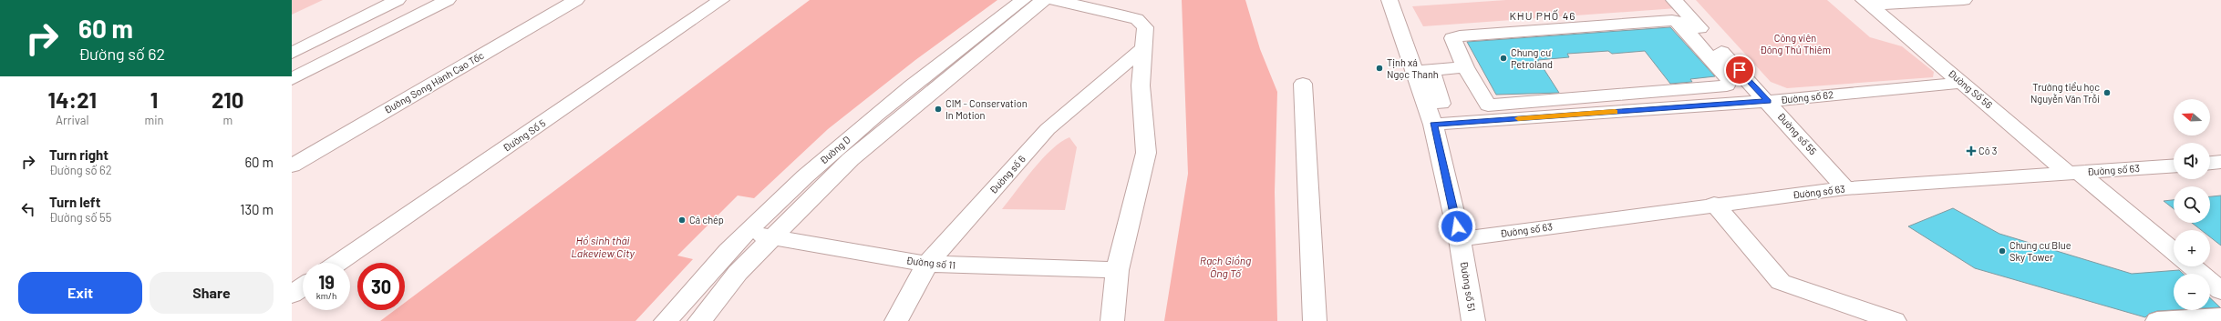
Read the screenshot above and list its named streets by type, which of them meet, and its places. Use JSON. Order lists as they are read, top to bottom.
{
  "streets": {
    "main road": [
      "Đường Song Hành Cao Tốc",
      "Đường Số 56",
      "Đường số 62",
      "Đường số 55",
      "Đường Số 5",
      "Đường D",
      "Đường số 63",
      "Đường số 6",
      "Đường số 11",
      "Đường số 51"
    ]
  },
  "crossings": [
    ["Đường Số 56", "Đường số 62"],
    ["Đường Số 56", "Đường số 63"],
    ["Đường số 62", "Đường số 55"],
    ["Đường số 62", "Đường số 51"],
    ["Đường số 55", "Đường số 63"],
    ["Đường D", "Đường số 11"],
    ["Đường số 63", "Đường số 51"],
    ["Đường số 6", "Đường số 11"]
  ],
  "districts": ["KHU PHỐ 46"],
  "water": ["Hồ sinh thái Lakeview City", "Rạch Giồng Ông Tố"],
  "parks": ["Công viên Đông Thủ Thiêm"],
  "places": {
    "other": [
      "Chung cư Petroland",
      "Tịnh xá Ngọc Thanh",
      "Trường tiểu học Nguyễn Văn Trỗi",
      "CIM - Conservation In Motion",
      "Cá chép",
      "Chung cư Blue Sky Tower"
    ],
    "health": ["Cô 3"]
  },
  "north": "left",
  "page": {
    "turn": ["60 m", "Đường số 62"],
    "eta": [
      "14:21",
      "Arrival",
      "1",
      "min",
      "210",
      "m"
    ],
    "map_buttons": ["+", "−"],
    "list": [
      {
        "name": "Turn right",
        "note": "Đường số 62",
        "value": "60 m"
      },
      {
        "name": "Turn left",
        "note": "Đường số 55",
        "value": "130 m"
      }
    ],
    "speed": "19 km/h",
    "limit": "30",
    "buttons": ["Exit", "Share"]
  }
}
